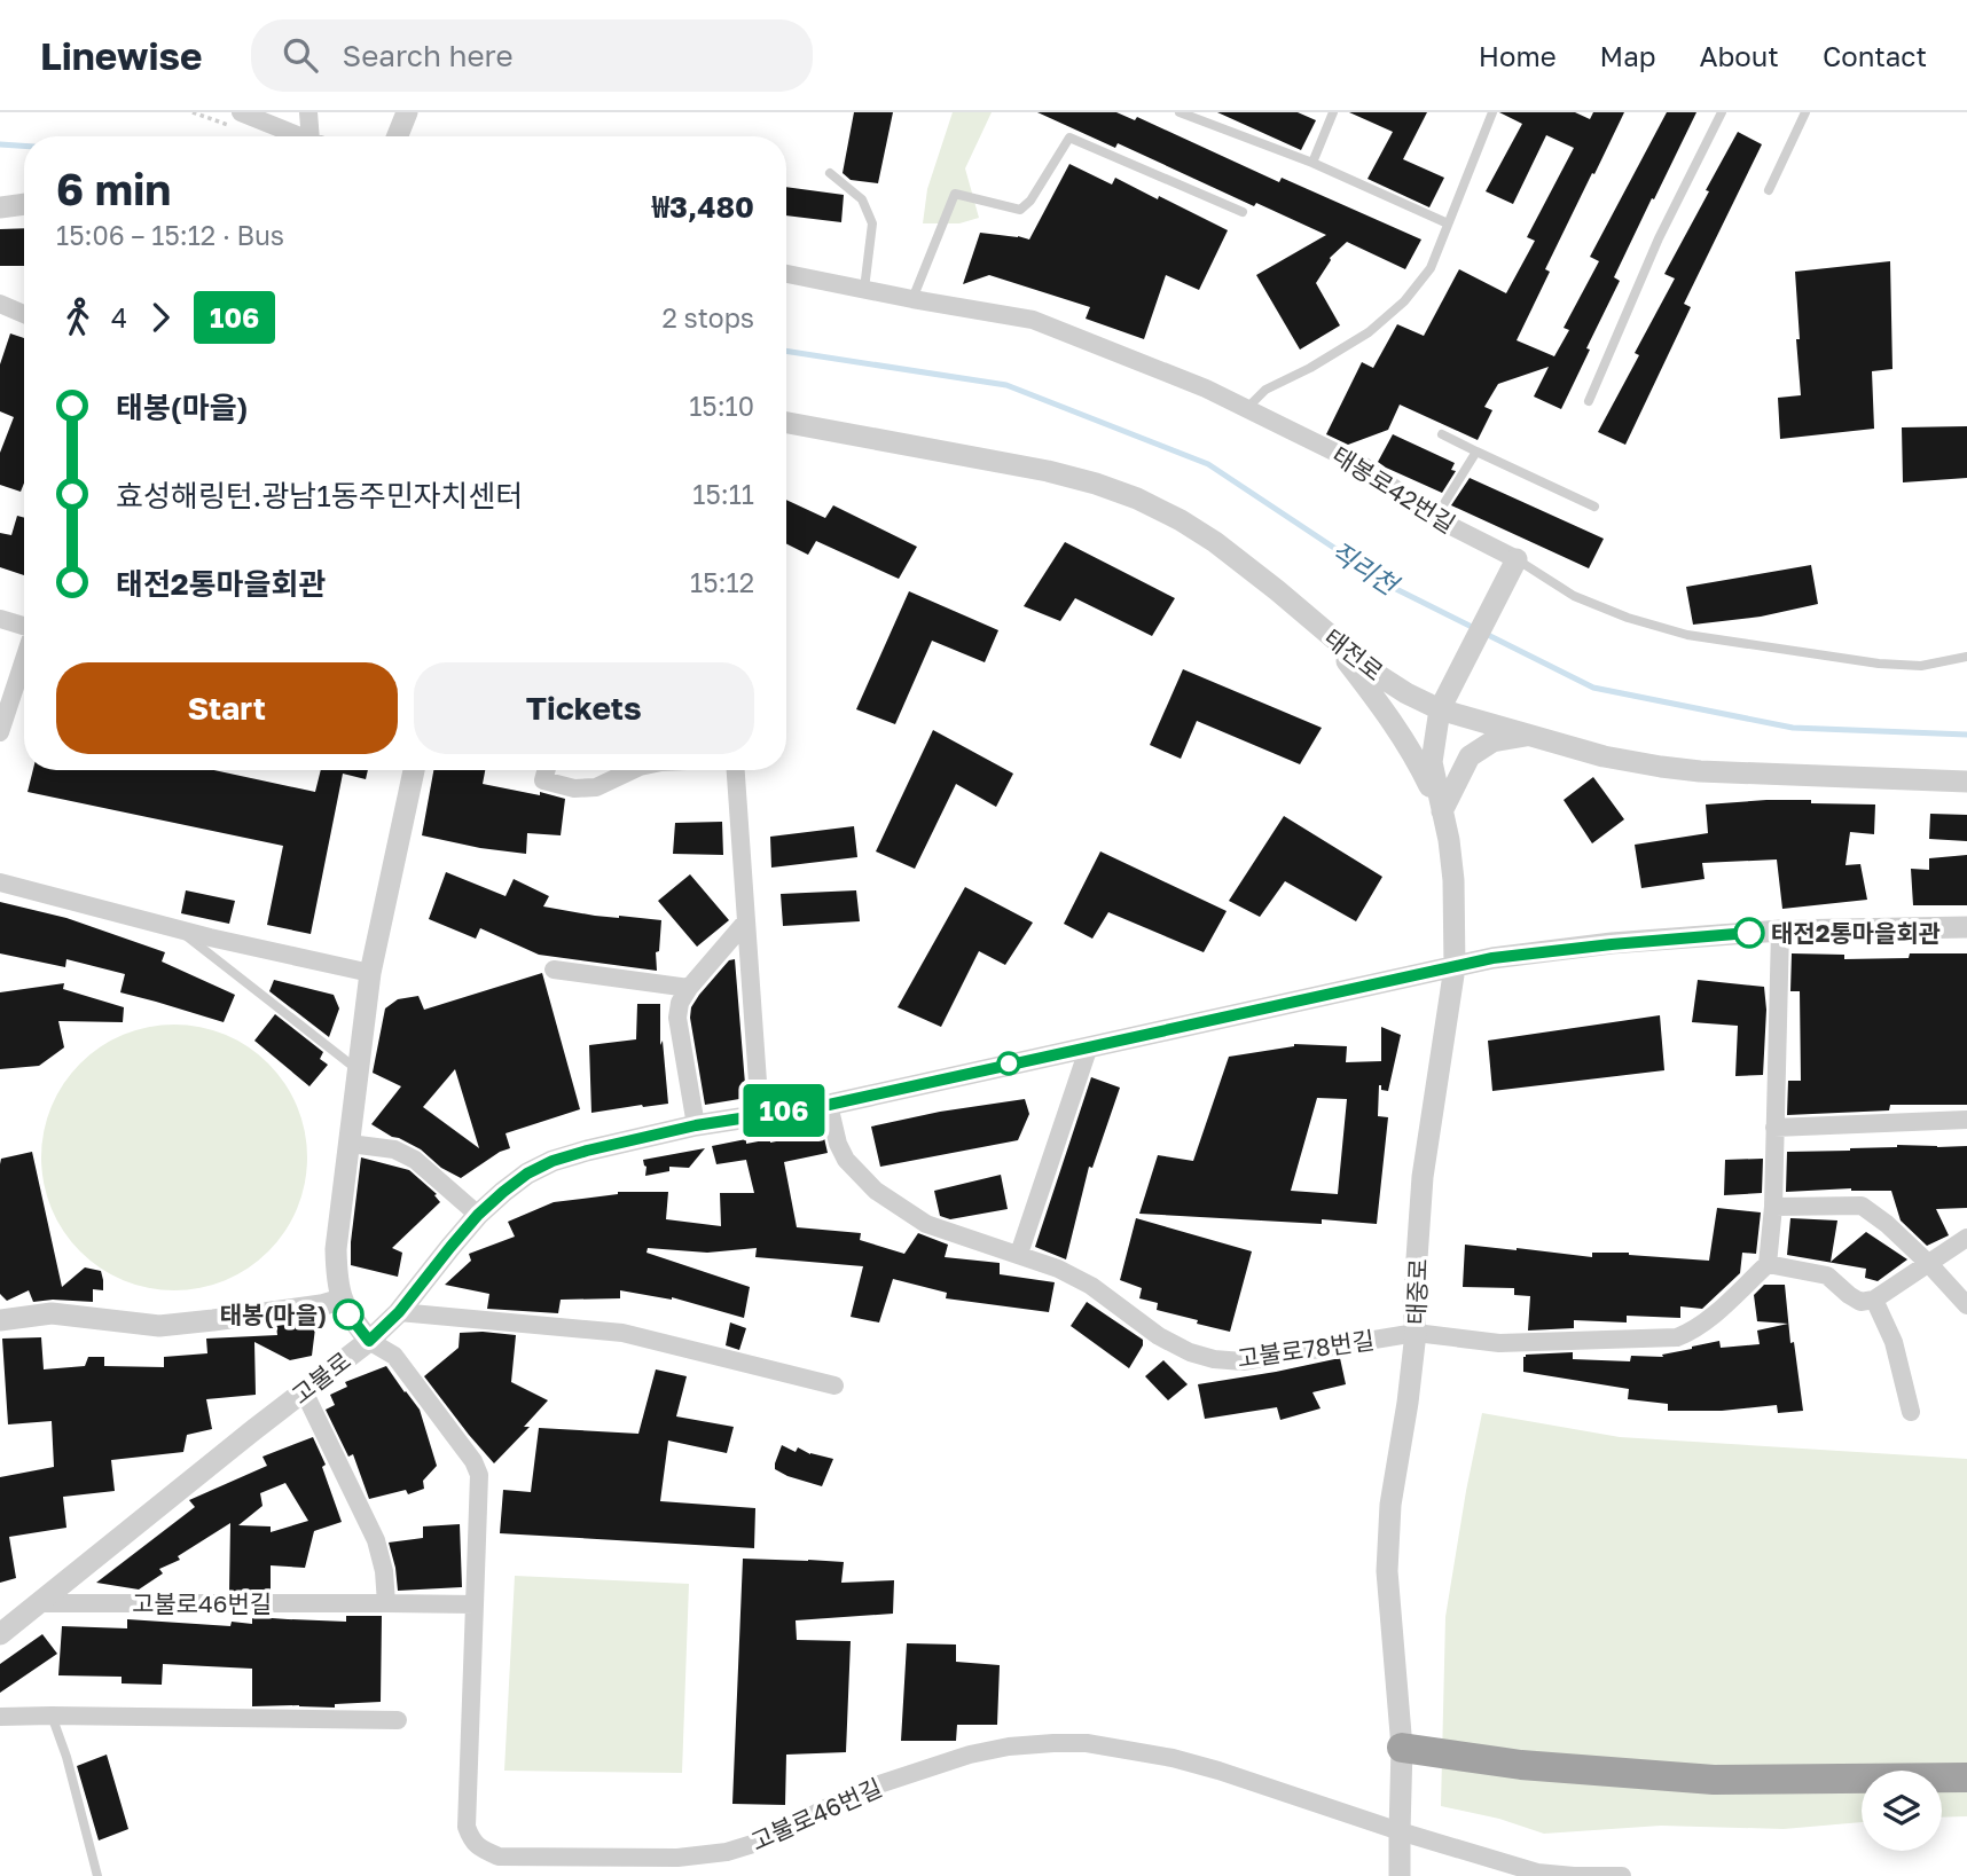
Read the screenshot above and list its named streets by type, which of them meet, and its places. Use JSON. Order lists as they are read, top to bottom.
{
  "streets": {
    "street": [
      "태봉로42번길",
      "태전로",
      "태중로",
      "고불로78번길",
      "고불로",
      "고불로46번길"
    ]
  },
  "crossings": [
    ["태봉로42번길", "태중로"],
    ["태전로", "태중로"],
    ["태중로", "고불로78번길"],
    ["태중로", "고불로"],
    ["태중로", "고불로46번길"],
    ["고불로78번길", "고불로"],
    ["고불로", "고불로46번길"]
  ],
  "water": ["직리천"],
  "places": ["태전2통마을회관", "태봉(마을)"],
  "lines": ["bus line 106"],
  "page": {
    "header": "Linewise",
    "search": "Search here",
    "nav": [
      "Home",
      "Map",
      "About",
      "Contact"
    ],
    "on_map": "106",
    "heading": ["6 min", "15:06 – 15:12 · Bus", "₩3,480"],
    "legs": ["4", "106", "2 stops"],
    "list": [
      {
        "name": "태봉(마을)",
        "value": "15:10"
      },
      {
        "name": "효성해링턴.광남1동주민자치센터",
        "value": "15:11"
      },
      {
        "name": "태전2통마을회관",
        "value": "15:12"
      }
    ],
    "buttons": ["Start", "Tickets"]
  }
}
